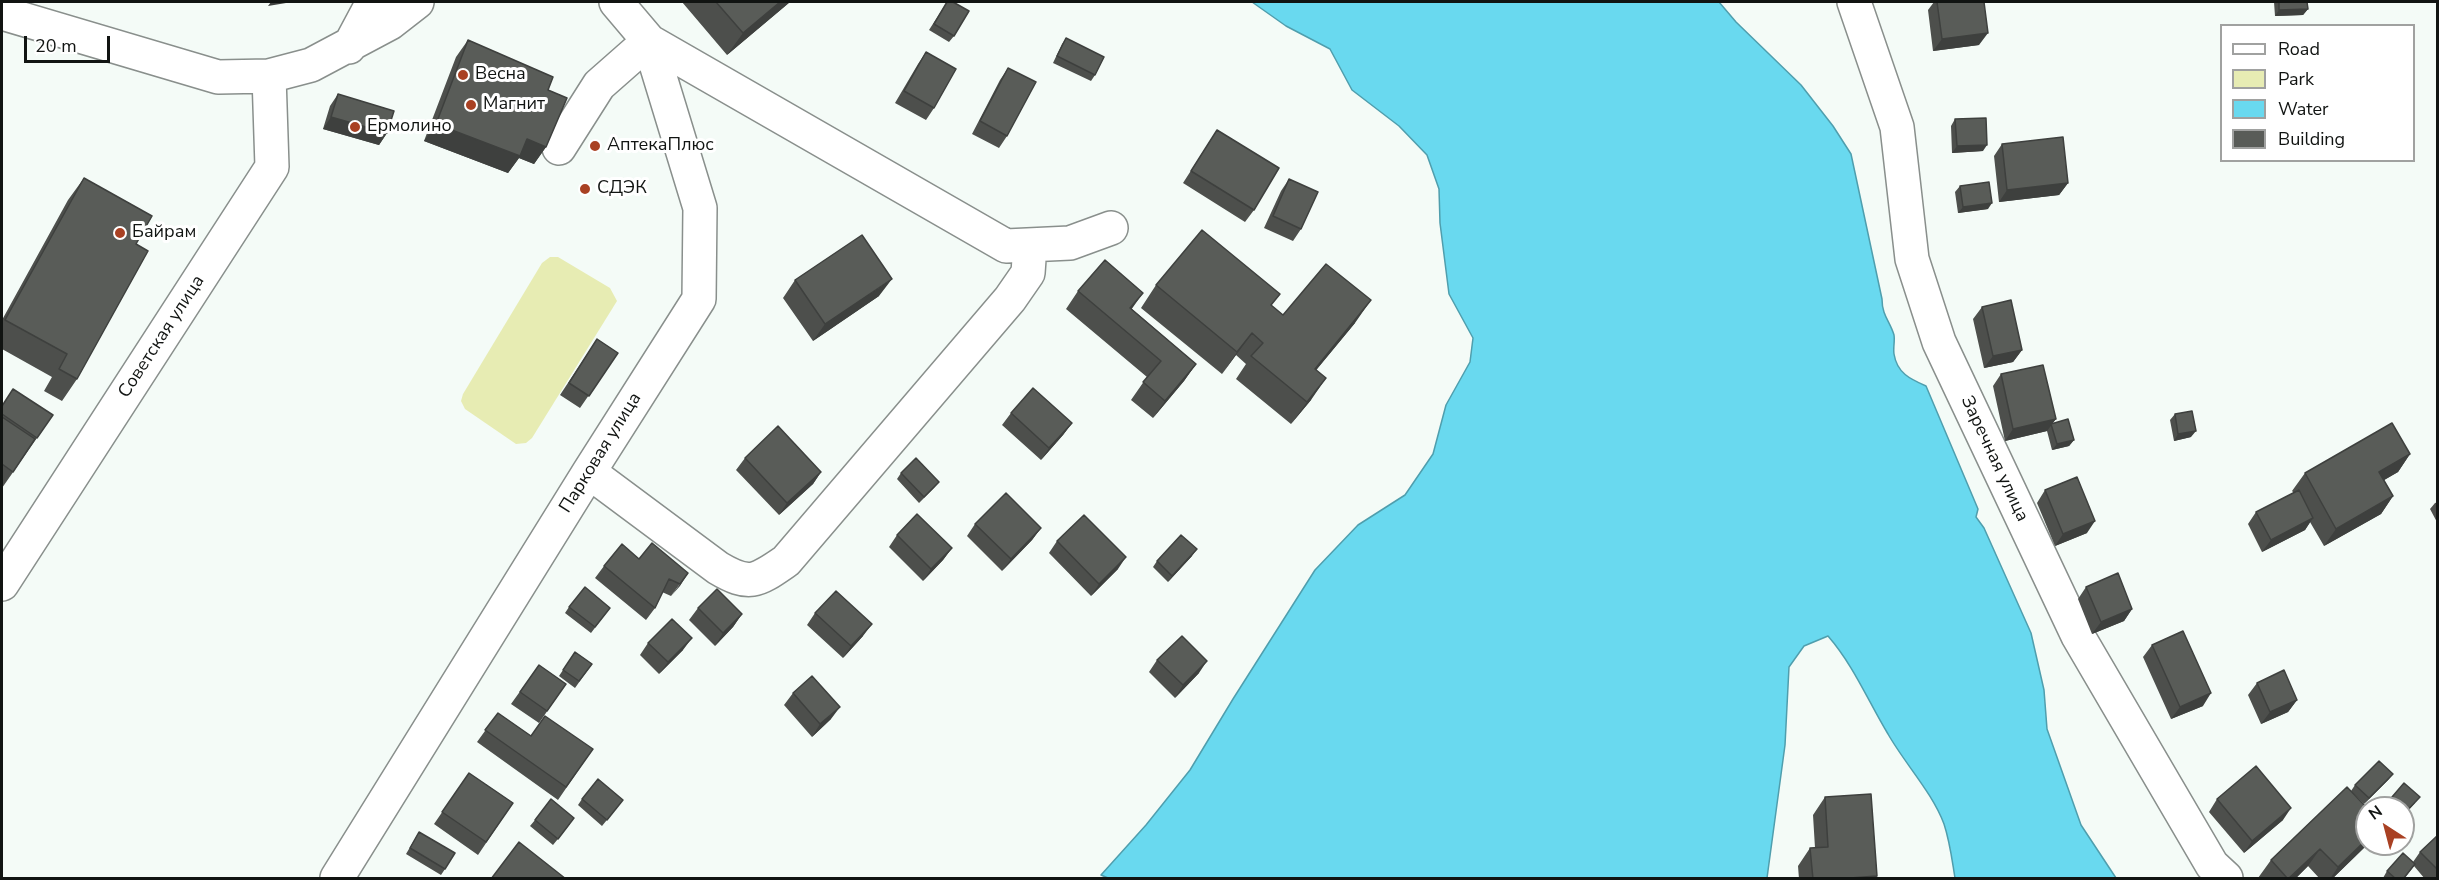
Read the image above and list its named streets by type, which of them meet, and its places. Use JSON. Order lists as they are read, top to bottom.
{
  "streets": {
    "street": ["Советская улица", "Парковая улица", "Заречная улица"]
  },
  "places": [
    "Весна",
    "Магнит",
    "Ермолино",
    "АптекаПлюс",
    "СДЭК",
    "Байрам"
  ],
  "legend": [
    "Road",
    "Park",
    "Water",
    "Building"
  ],
  "scale_bar": "20 m",
  "north": "top left"
}
